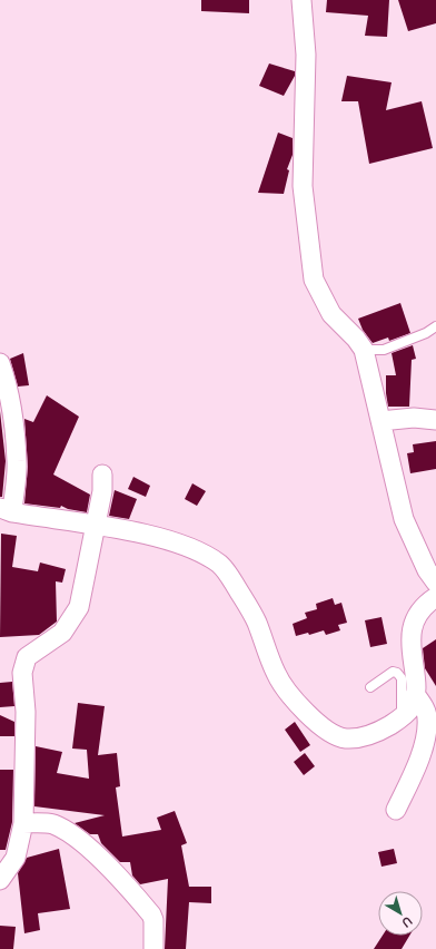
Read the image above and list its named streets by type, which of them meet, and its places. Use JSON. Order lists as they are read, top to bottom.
{
  "north": "bottom right"
}
